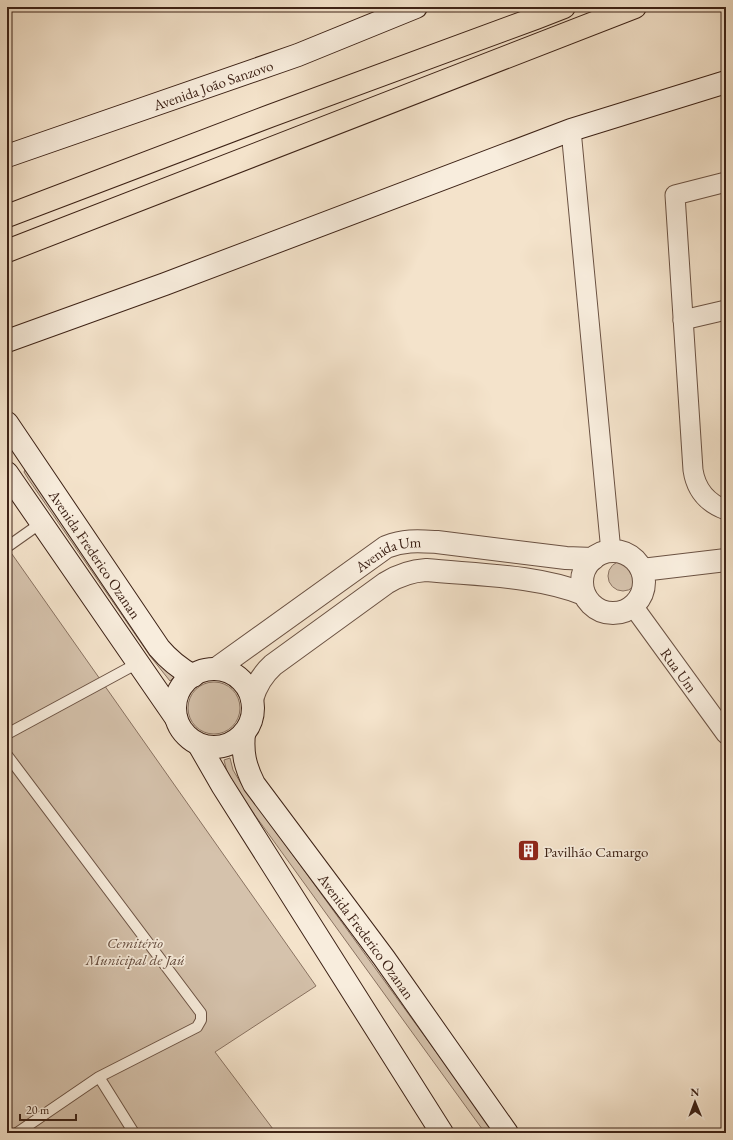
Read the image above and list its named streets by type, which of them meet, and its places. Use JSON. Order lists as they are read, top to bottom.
{
  "streets": {
    "main road": ["Avenida João Sanzovo", "Avenida Frederico Ozanan", "Avenida Um"],
    "street": ["Rua Um"]
  },
  "crossings": [
    ["Avenida Frederico Ozanan", "Avenida Um"],
    ["Avenida Um", "Rua Um"]
  ],
  "parks": ["Cemitério Municipal de Jaú"],
  "places": {
    "building": ["Pavilhão Camargo"]
  },
  "scale_bar": "20 m",
  "north": "top"
}
